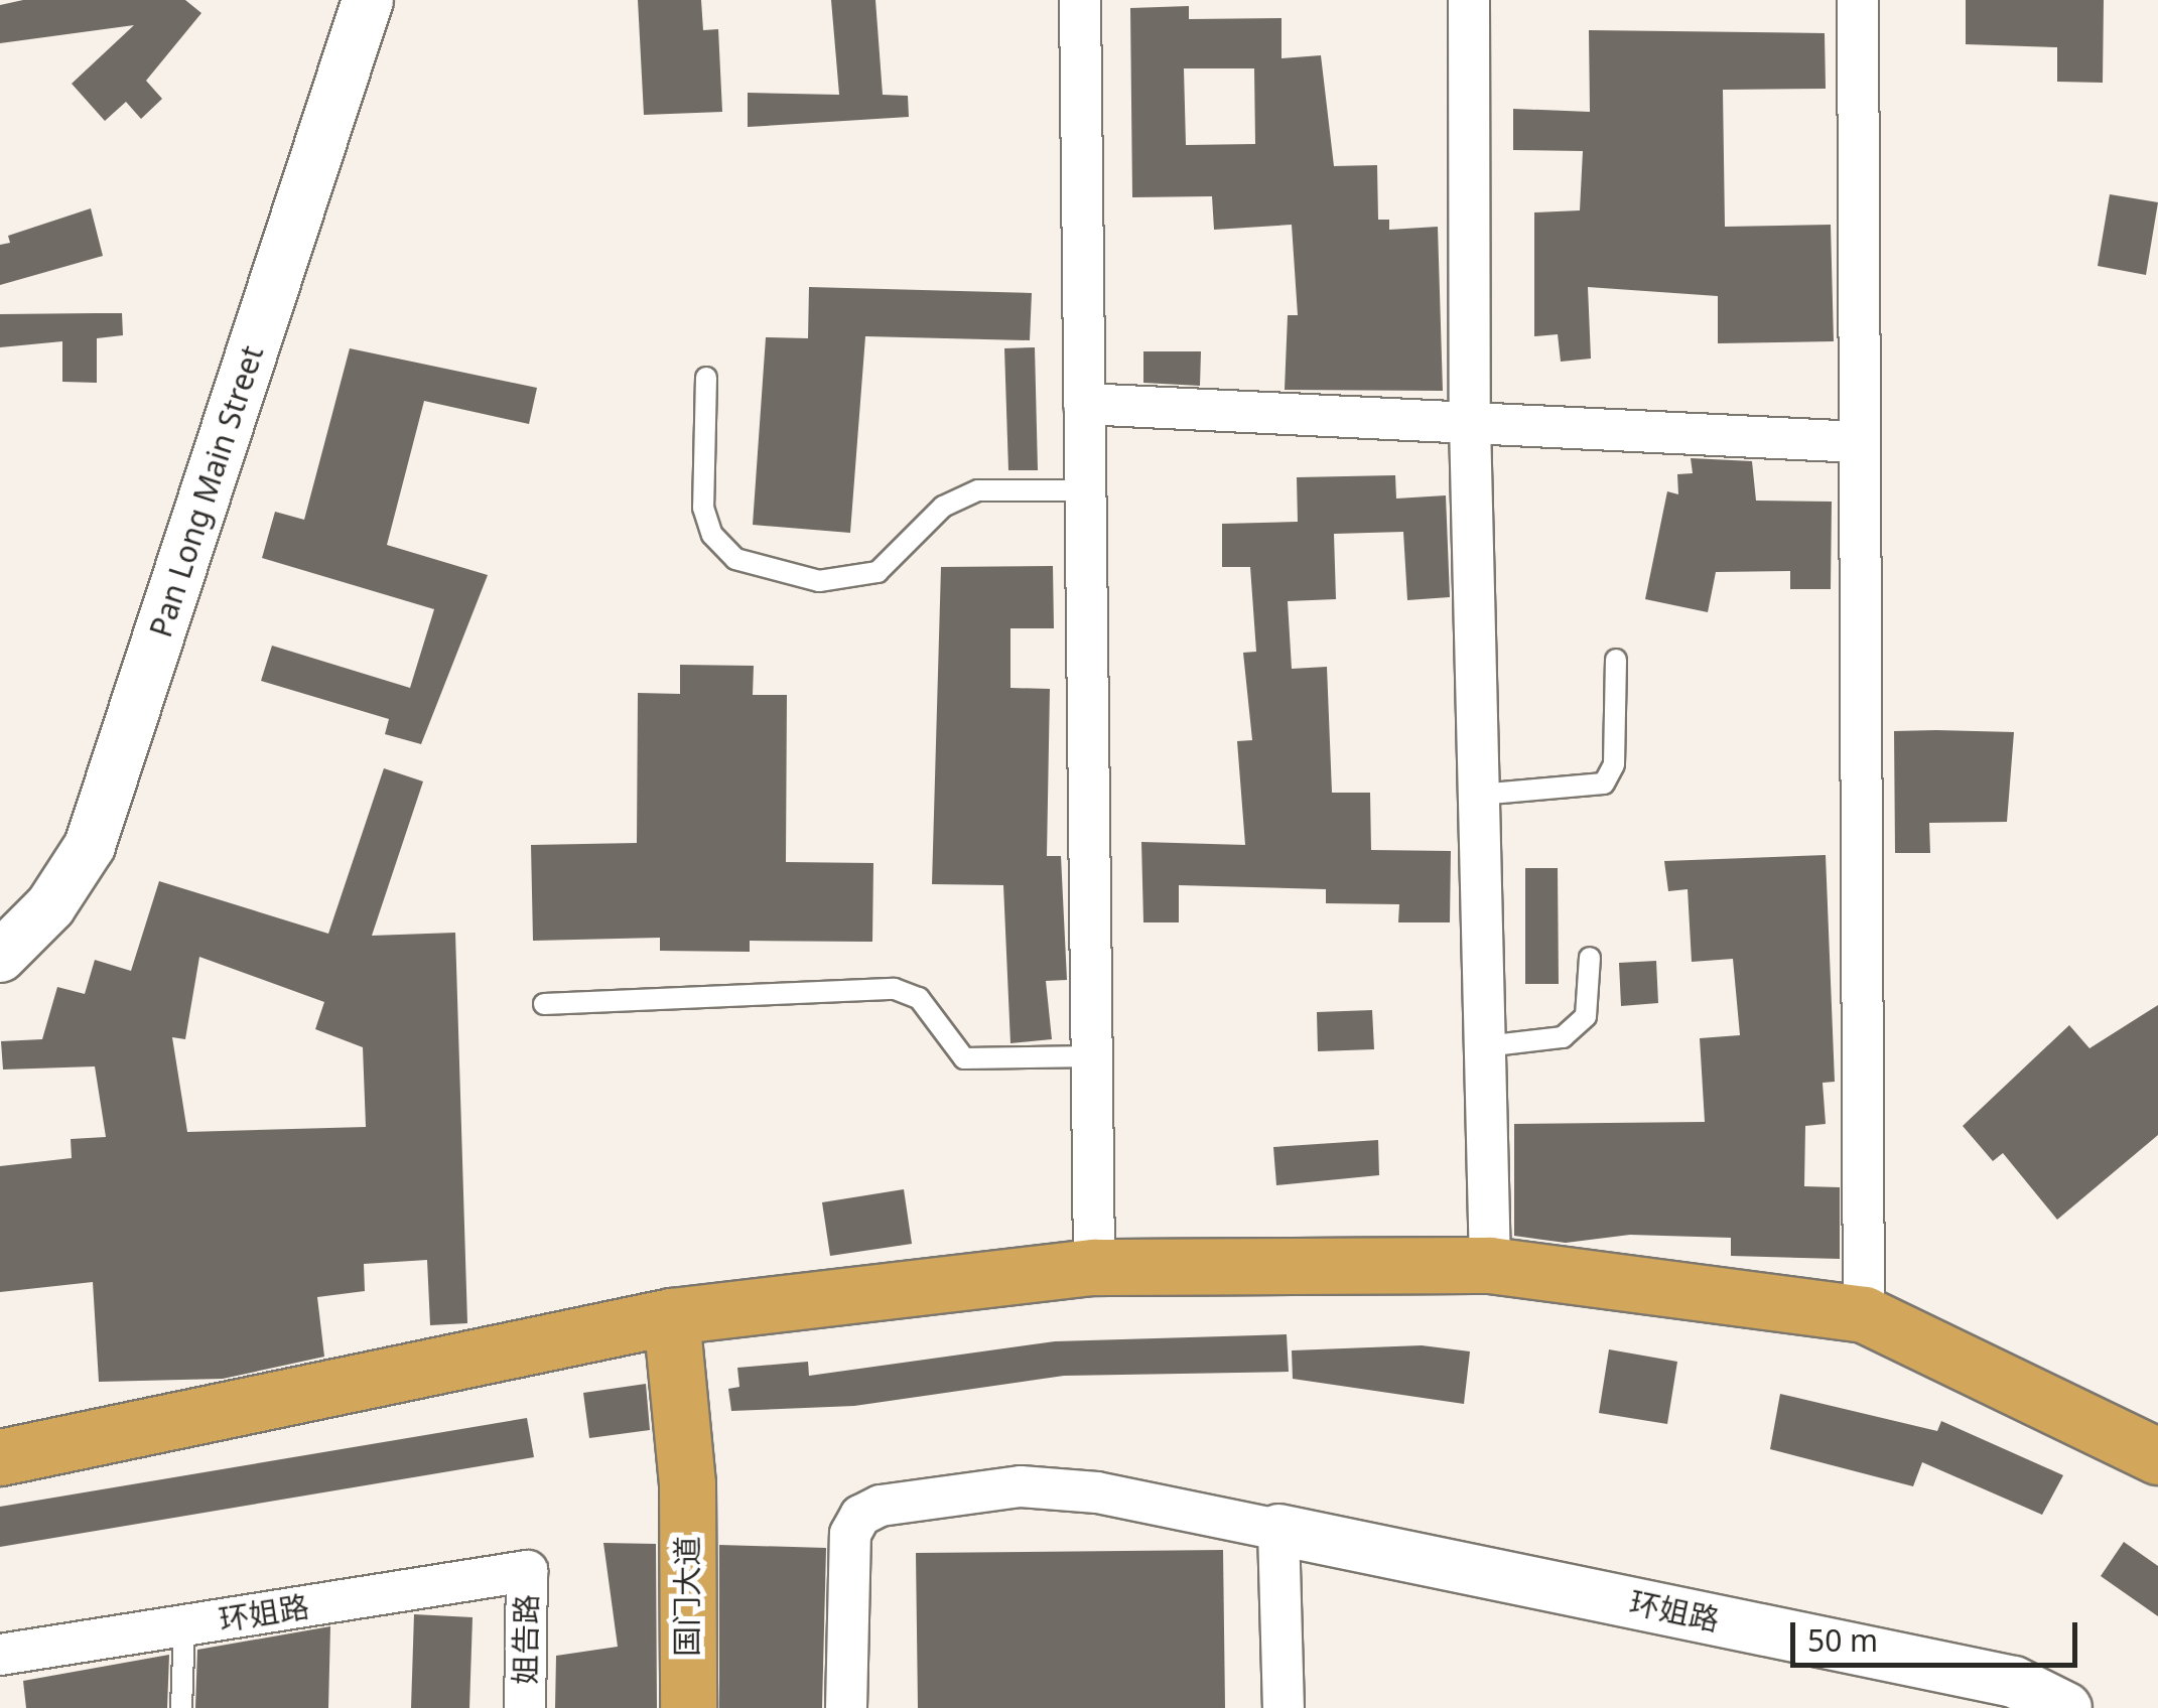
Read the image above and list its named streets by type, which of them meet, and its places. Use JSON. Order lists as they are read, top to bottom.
{
  "streets": {
    "highway": ["国门大道"],
    "street": ["Pan Long Main Street", "环姐路", "姐告路"]
  },
  "crossings": [
    ["环姐路", "姐告路"]
  ],
  "scale_bar": "50 m"
}
